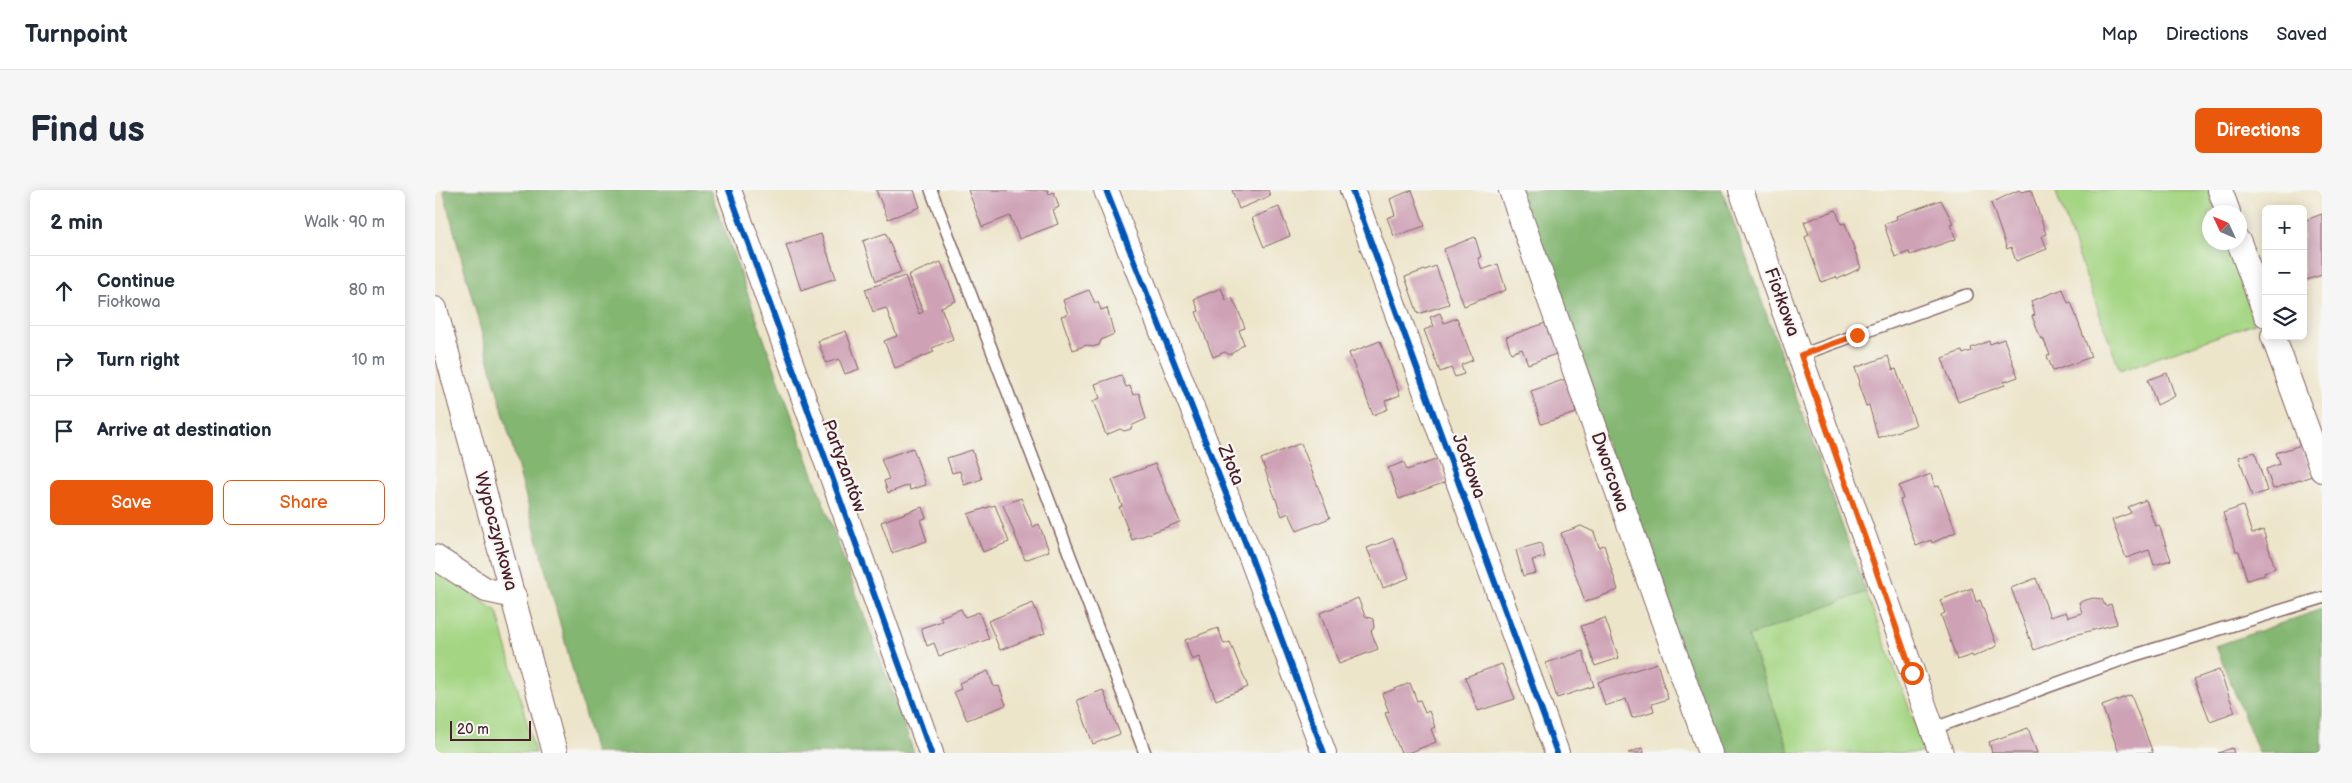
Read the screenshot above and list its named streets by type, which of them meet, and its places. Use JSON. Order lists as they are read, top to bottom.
{
  "streets": {
    "street": [
      "Fiołkowa",
      "Złota",
      "Partyzantów",
      "Jodłowa",
      "Dworcowa",
      "Wypoczynkowa"
    ]
  },
  "scale_bar": "20 m",
  "north": "top left",
  "page": {
    "header": "Turnpoint",
    "nav": ["Map", "Directions", "Saved"],
    "buttons": [
      "Directions",
      ["Save", "Share"]
    ],
    "title": "Find us",
    "heading": ["2 min", "Walk · 90 m"],
    "map_buttons": ["+", "−"],
    "list": [
      ["Continue", "Fiołkowa", "80 m"],
      ["Turn right", "10 m"],
      "Arrive at destination"
    ],
    "scale": "20 m"
  }
}
